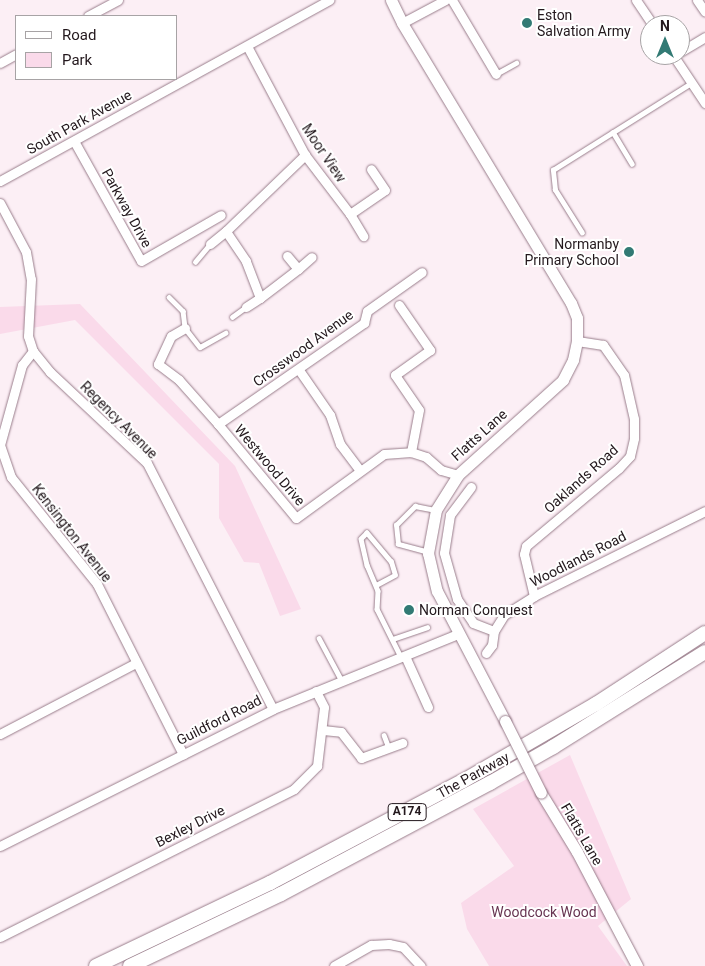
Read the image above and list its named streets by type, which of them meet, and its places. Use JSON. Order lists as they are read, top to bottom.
{
  "streets": {
    "highway": ["The Parkway", "A174"],
    "street": [
      "South Park Avenue",
      "Moor View",
      "Parkway Drive",
      "Crosswood Avenue",
      "Regency Avenue",
      "Flatts Lane",
      "Westwood Drive",
      "Oaklands Road",
      "Kensington Avenue",
      "Woodlands Road",
      "Guildford Road",
      "Bexley Drive"
    ]
  },
  "crossings": [
    ["South Park Avenue", "Moor View"],
    ["South Park Avenue", "Parkway Drive"],
    ["Crosswood Avenue", "Westwood Drive"],
    ["Regency Avenue", "Kensington Avenue"],
    ["Regency Avenue", "Guildford Road"],
    ["Flatts Lane", "Oaklands Road"],
    ["Flatts Lane", "Guildford Road"],
    ["Oaklands Road", "Woodlands Road"],
    ["Kensington Avenue", "Guildford Road"],
    ["Guildford Road", "Bexley Drive"]
  ],
  "parks": ["Woodcock Wood"],
  "places": ["Eston Salvation Army", "Normanby Primary School", "Norman Conquest"],
  "legend": ["Road", "Park"],
  "north": "top"
}
